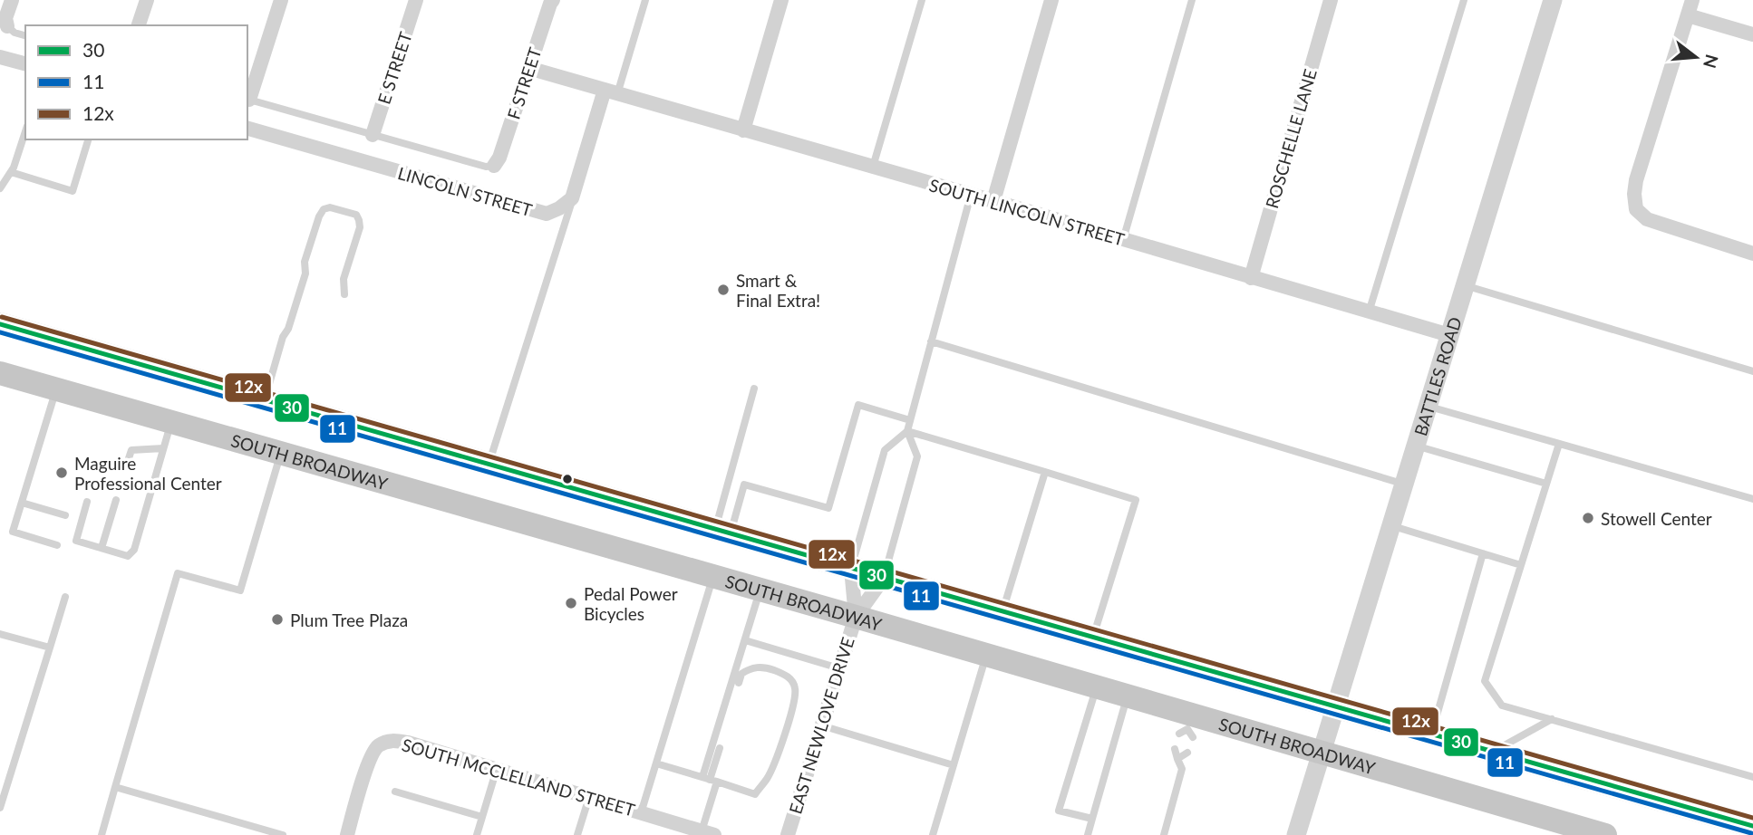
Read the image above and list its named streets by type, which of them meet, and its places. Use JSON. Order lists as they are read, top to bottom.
{
  "streets": {
    "main road": ["SOUTH BROADWAY"],
    "street": [
      "E STREET",
      "F STREET",
      "ROSCHELLE LANE",
      "LINCOLN STREET",
      "SOUTH LINCOLN STREET",
      "BATTLES ROAD",
      "EAST NEWLOVE DRIVE",
      "SOUTH MCCLELLAND STREET"
    ]
  },
  "crossings": [
    ["F STREET", "SOUTH LINCOLN STREET"],
    ["ROSCHELLE LANE", "SOUTH LINCOLN STREET"],
    ["SOUTH LINCOLN STREET", "BATTLES ROAD"],
    ["BATTLES ROAD", "SOUTH BROADWAY"],
    ["SOUTH BROADWAY", "EAST NEWLOVE DRIVE"]
  ],
  "places": [
    "Smart & Final Extra!",
    "Maguire Professional Center",
    "Stowell Center",
    "Pedal Power Bicycles",
    "Plum Tree Plaza"
  ],
  "lines": ["transit line 12x", "transit line 30", "transit line 11"],
  "legend": ["30", "11", "12x"],
  "north": "right"
}
